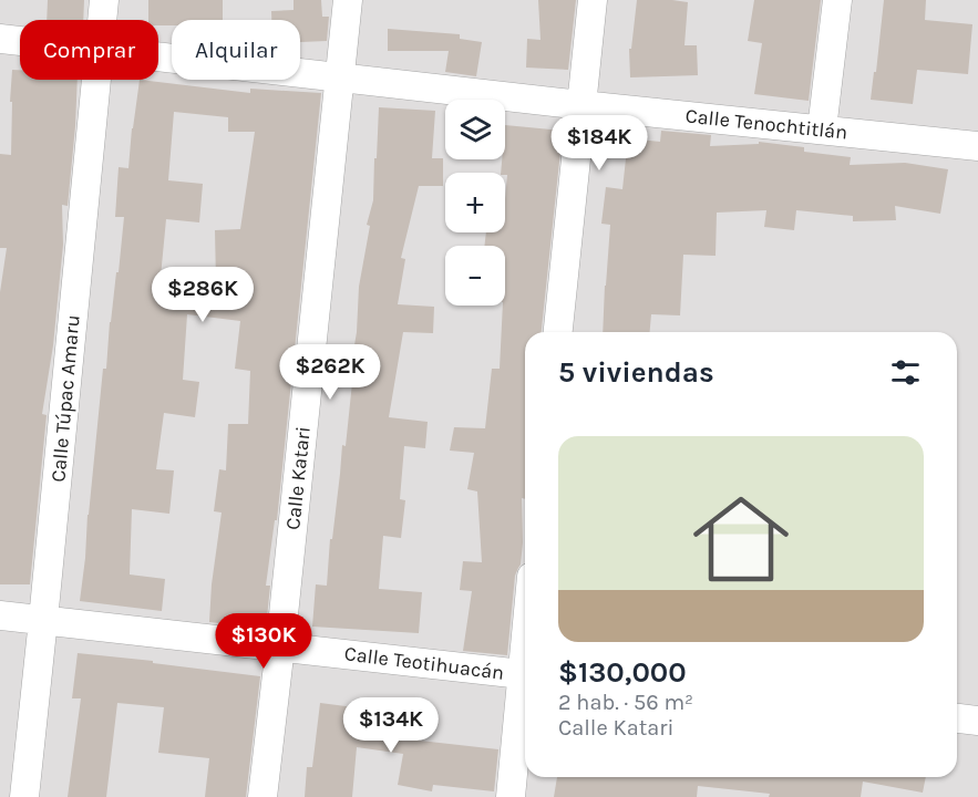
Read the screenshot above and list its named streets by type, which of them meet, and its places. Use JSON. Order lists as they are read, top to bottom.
{
  "streets": {
    "street": [
      "Calle Tenochtitlán",
      "Calle Túpac Amaru",
      "Calle Katari",
      "Calle Teotihuacán"
    ]
  },
  "crossings": [
    ["Calle Tenochtitlán", "Calle Katari"],
    ["Calle Túpac Amaru", "Calle Teotihuacán"],
    ["Calle Katari", "Calle Teotihuacán"]
  ],
  "page": {
    "chip": ["Comprar", "Alquilar"],
    "map_buttons": ["+", "−"],
    "price": [
      "$184K",
      "$286K",
      "$262K",
      "$130K",
      "$134K"
    ],
    "heading": "5 viviendas",
    "list": [
      {
        "name": "$130,000",
        "note": "2 hab. · 56 m² · Calle Katari"
      }
    ]
  }
}
